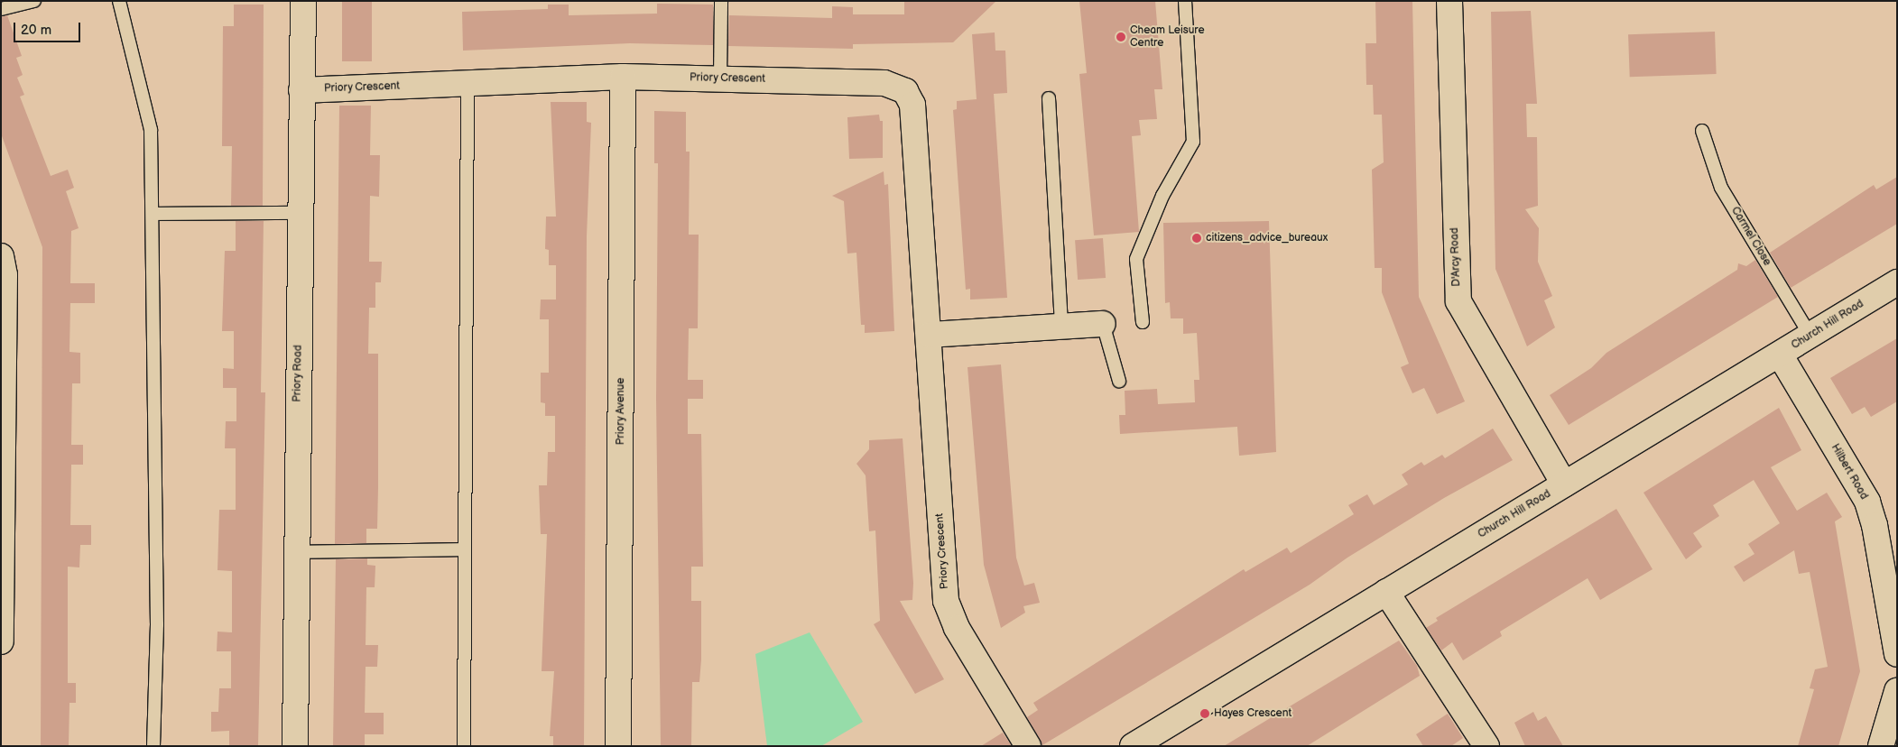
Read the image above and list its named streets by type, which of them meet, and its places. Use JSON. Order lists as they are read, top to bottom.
{
  "streets": {
    "street": [
      "Priory Crescent",
      "D'Arcy Road",
      "Church Hill Road",
      "Priory Road",
      "Priory Avenue",
      "Hilbert Road"
    ],
    "lane": ["Carmel Close"]
  },
  "crossings": [
    ["Priory Crescent", "Priory Road"],
    ["Priory Crescent", "Priory Avenue"],
    ["Carmel Close", "Church Hill Road"],
    ["D'Arcy Road", "Church Hill Road"],
    ["Church Hill Road", "Hilbert Road"]
  ],
  "places": ["Cheam Leisure Centre", "citizens_advice_bureaux", "Hayes Crescent"],
  "scale_bar": "20 m"
}
